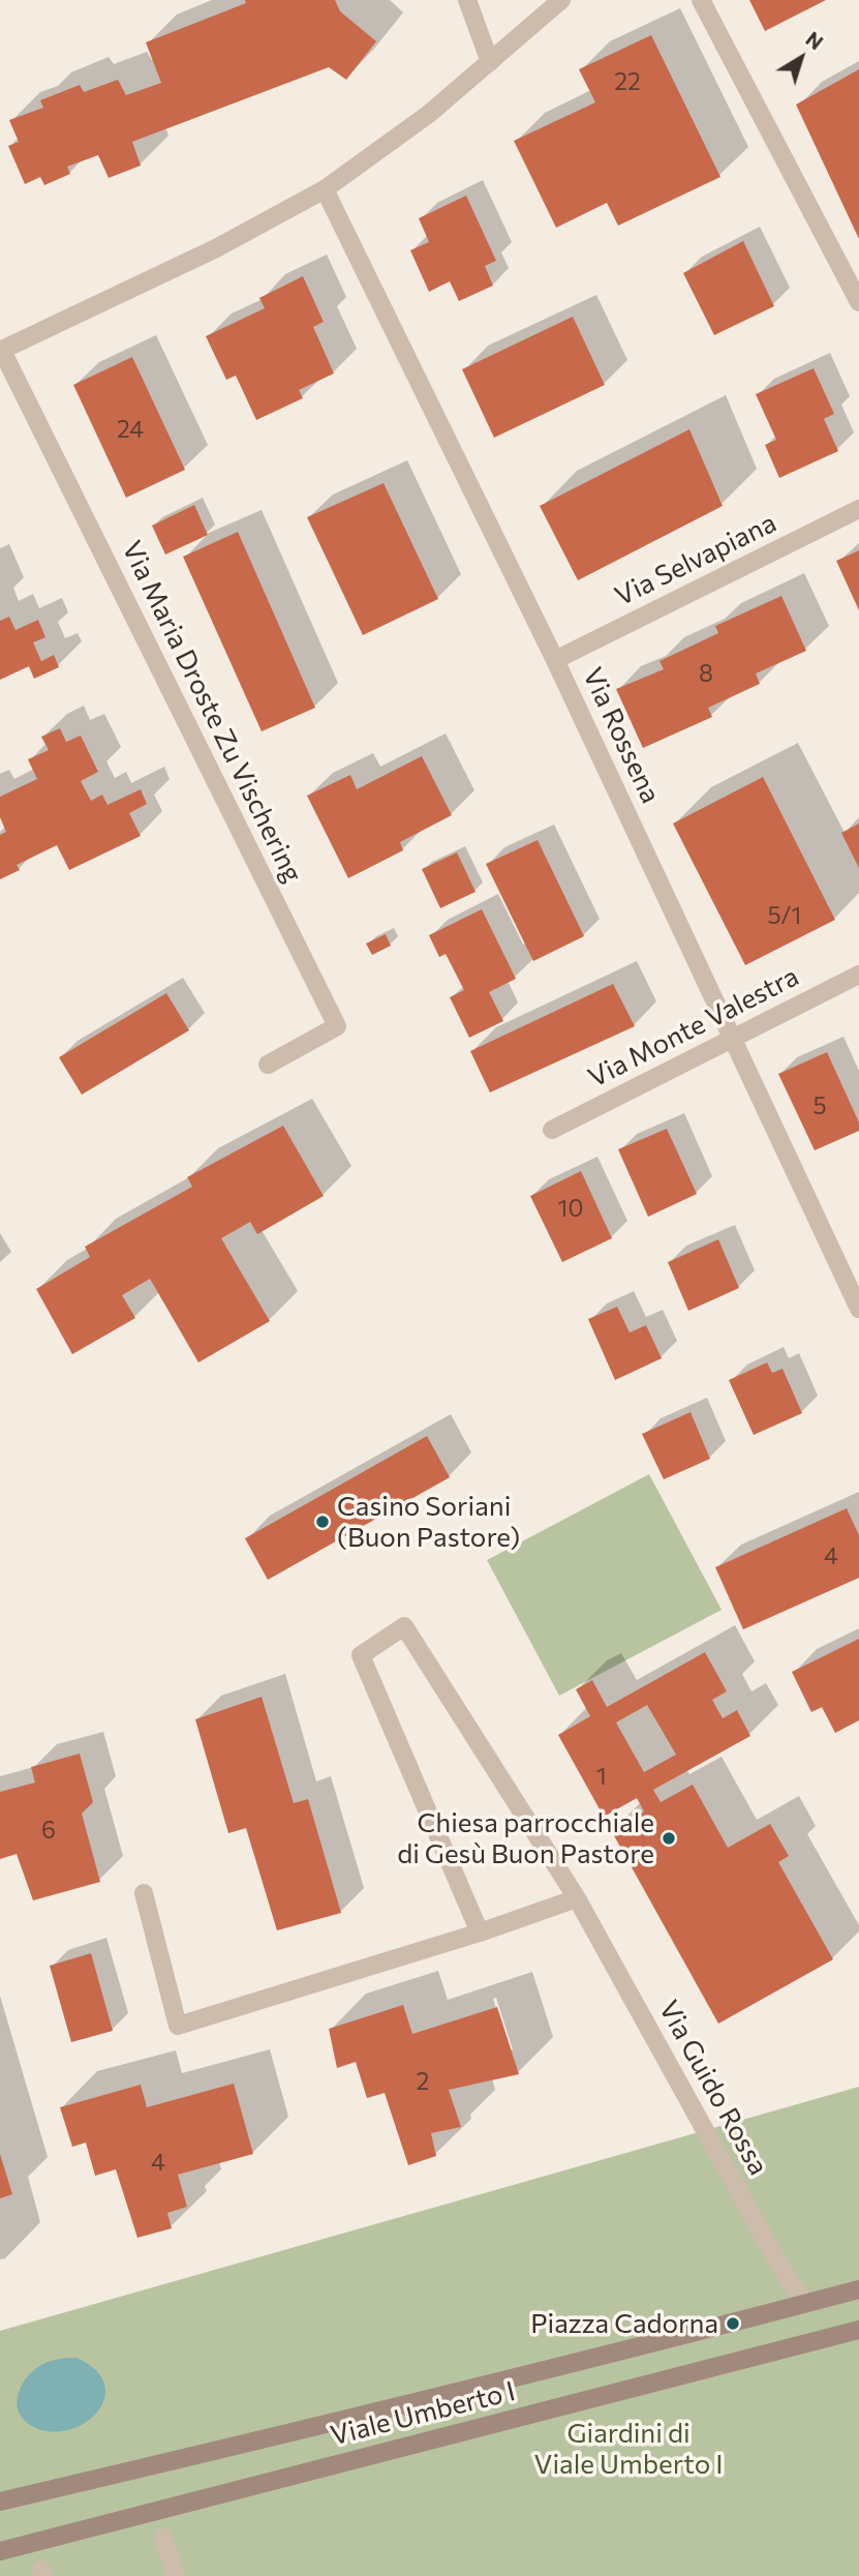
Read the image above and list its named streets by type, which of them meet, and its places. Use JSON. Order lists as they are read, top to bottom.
{
  "streets": {
    "main road": ["Viale Umberto I"],
    "street": [
      "Via Selvapiana",
      "Via Maria Droste Zu Vischering",
      "Via Rossena",
      "Via Monte Valestra",
      "Via Guido Rossa"
    ]
  },
  "crossings": [
    ["Via Selvapiana", "Via Rossena"],
    ["Via Rossena", "Via Monte Valestra"],
    ["Via Guido Rossa", "Viale Umberto I"]
  ],
  "parks": ["Giardini di Viale Umberto I"],
  "places": ["Casino Soriani (Buon Pastore)", "Chiesa parrocchiale di Gesù Buon Pastore", "Piazza Cadorna"],
  "house_numbers": [
    "22",
    "24",
    "8",
    "5/1",
    "5",
    "10",
    "4",
    "1",
    "6",
    "2",
    "4"
  ],
  "north": "top right"
}
